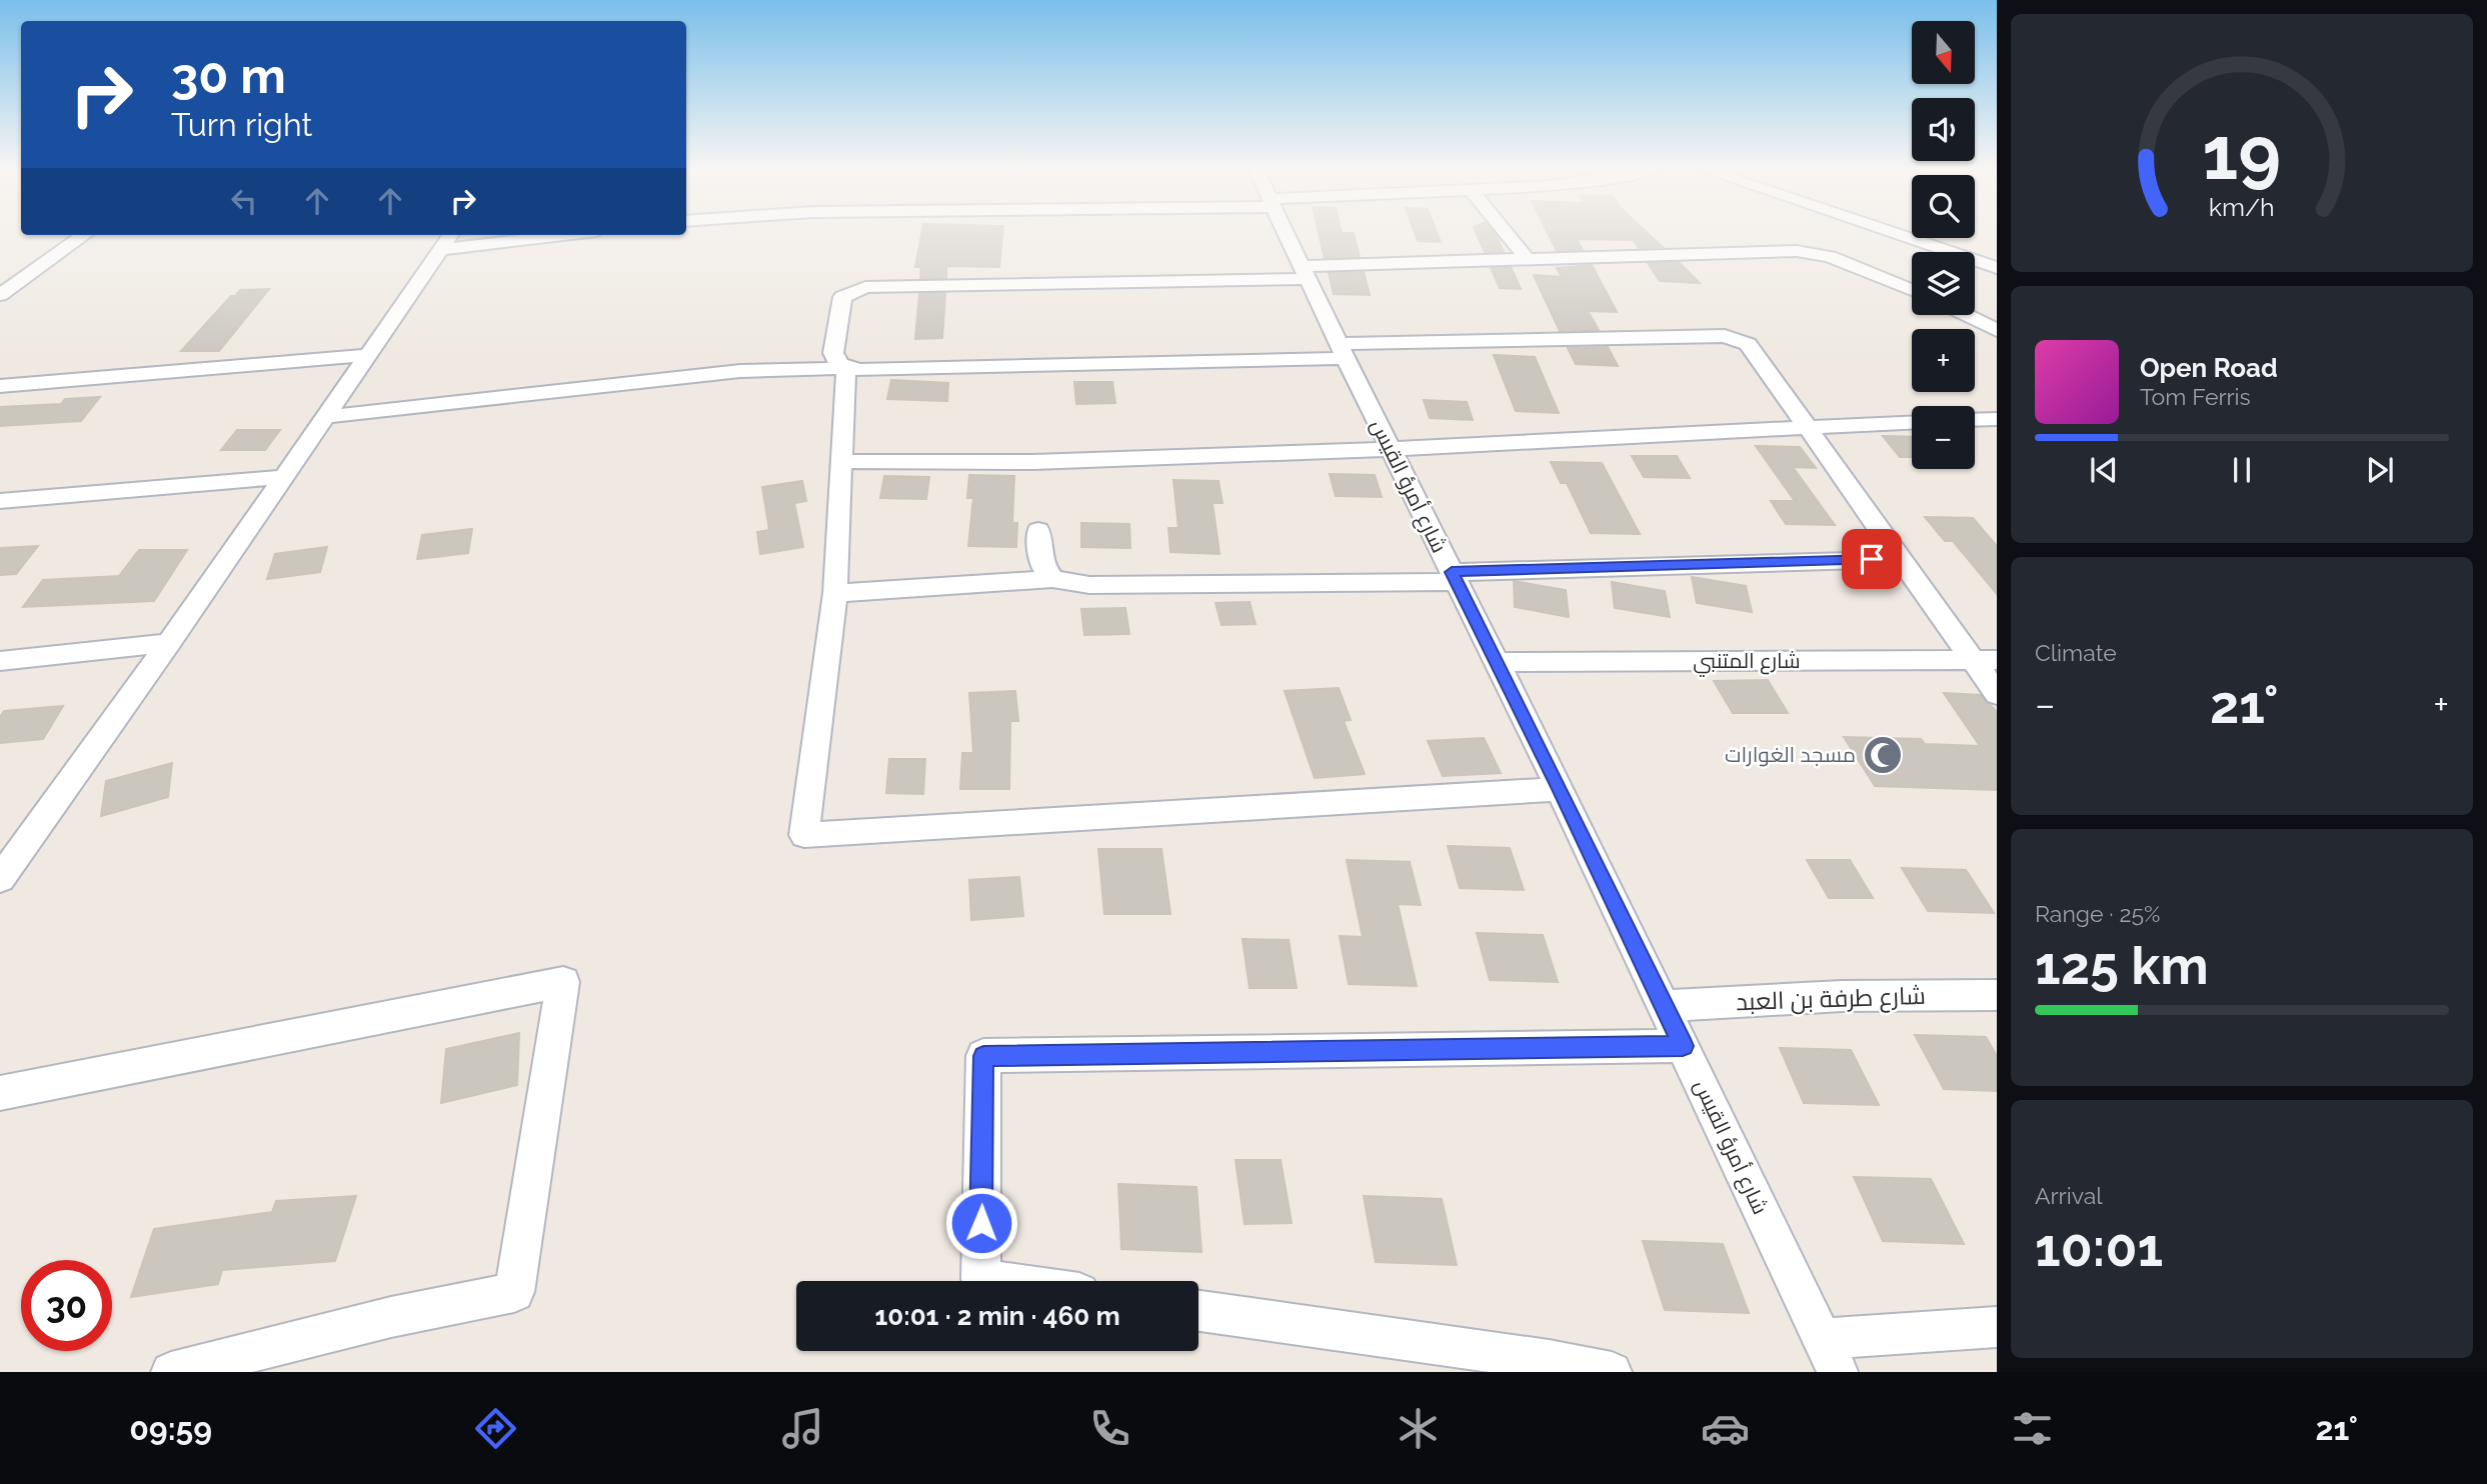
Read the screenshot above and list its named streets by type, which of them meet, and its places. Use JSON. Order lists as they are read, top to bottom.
{
  "streets": {
    "street": ["شارع أمرؤ القيس", "شارع المتنبي", "شارع طرفة بن العبد"]
  },
  "crossings": [
    ["شارع أمرؤ القيس", "شارع المتنبي"],
    ["شارع أمرؤ القيس", "شارع طرفة بن العبد"]
  ],
  "places": {
    "mosque": ["مسجد الغوارات"]
  },
  "north": "bottom",
  "page": {
    "map_buttons": ["+", "−"],
    "turn": ["30 m", "Turn right"],
    "song": ["Open Road", "Tom Ferris"],
    "tile": [
      "Climate",
      ["Range · 25%", "125 km"],
      ["Arrival", "10:01"]
    ],
    "heat": ["−", "21°", "+"],
    "limit": "30",
    "trip": "10:01 · 2 min · 460 m",
    "tabs": ["09:59", "21°"],
    "gauge": ["19", "km/h"]
  }
}
